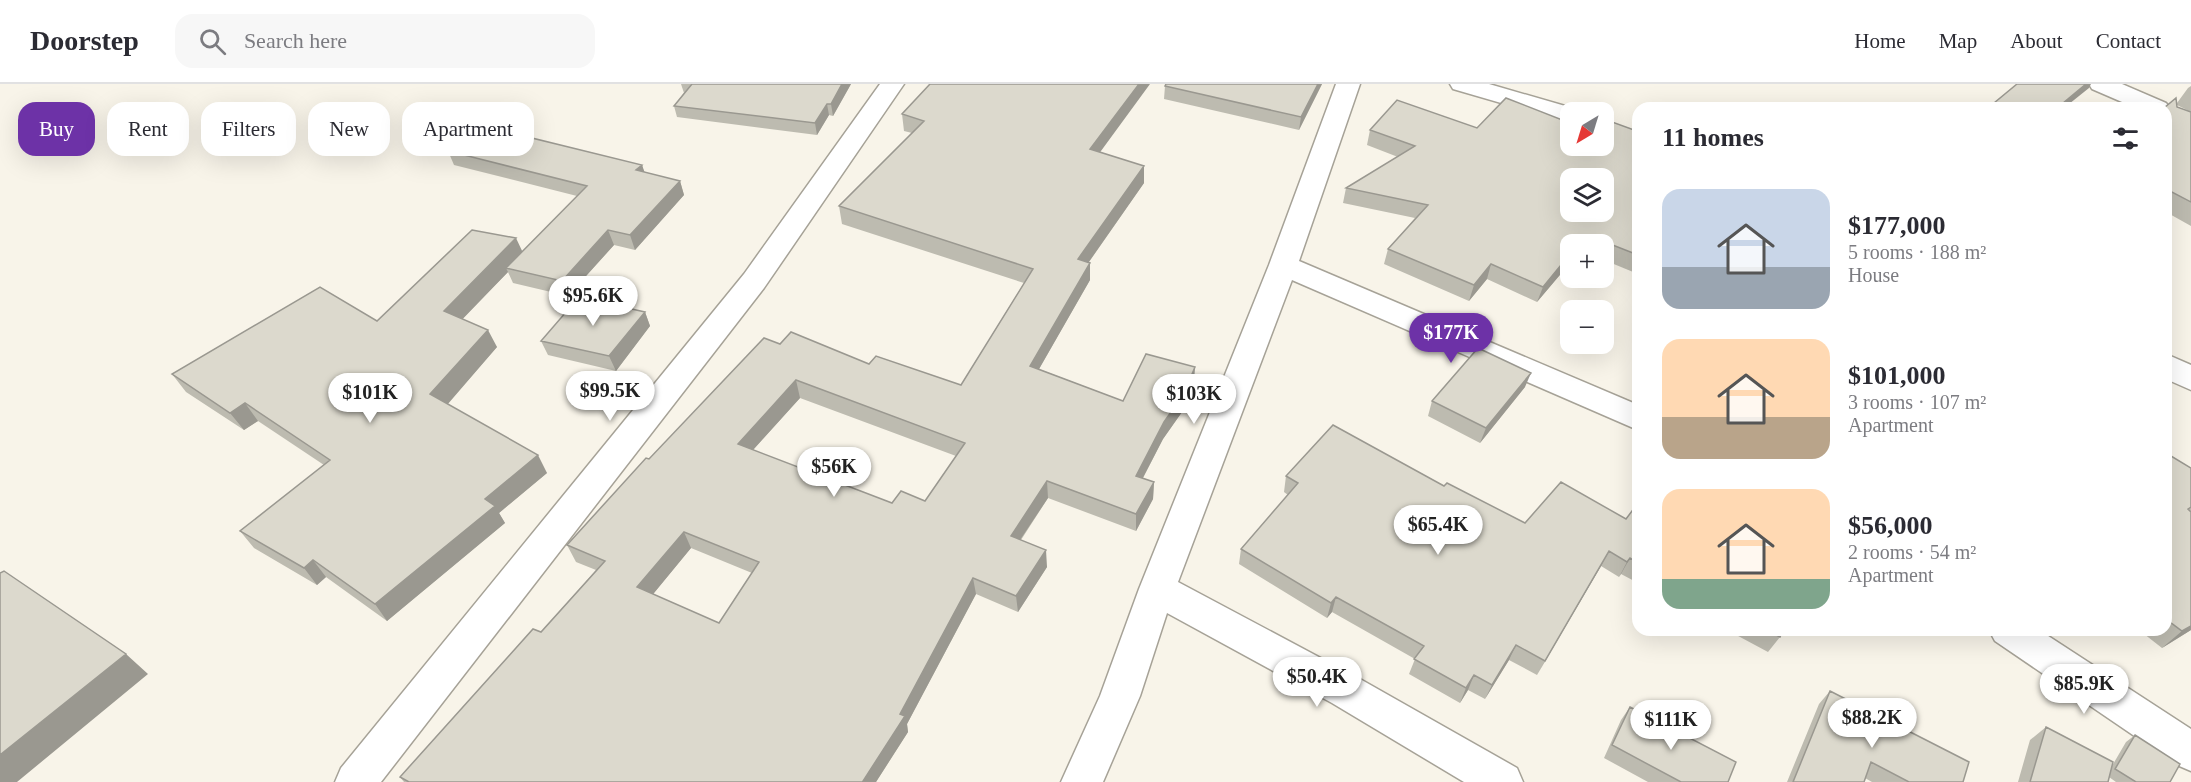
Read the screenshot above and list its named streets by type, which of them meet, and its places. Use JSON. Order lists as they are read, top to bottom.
{
  "north": "bottom left",
  "page": {
    "header": "Doorstep",
    "search": "Search here",
    "nav": [
      "Home",
      "Map",
      "About",
      "Contact"
    ],
    "map_buttons": ["+", "−"],
    "chip": [
      "Buy",
      "Rent",
      "Filters",
      "New",
      "Apartment"
    ],
    "heading": "11 homes",
    "list": [
      {
        "name": "$177,000",
        "note": "5 rooms · 188 m² · House"
      },
      {
        "name": "$101,000",
        "note": "3 rooms · 107 m² · Apartment"
      },
      {
        "name": "$56,000",
        "note": "2 rooms · 54 m² · Apartment"
      }
    ],
    "price": [
      "$95.6K",
      "$177K",
      "$99.5K",
      "$101K",
      "$103K",
      "$56K",
      "$65.4K",
      "$50.4K",
      "$85.9K",
      "$88.2K",
      "$111K"
    ]
  }
}
